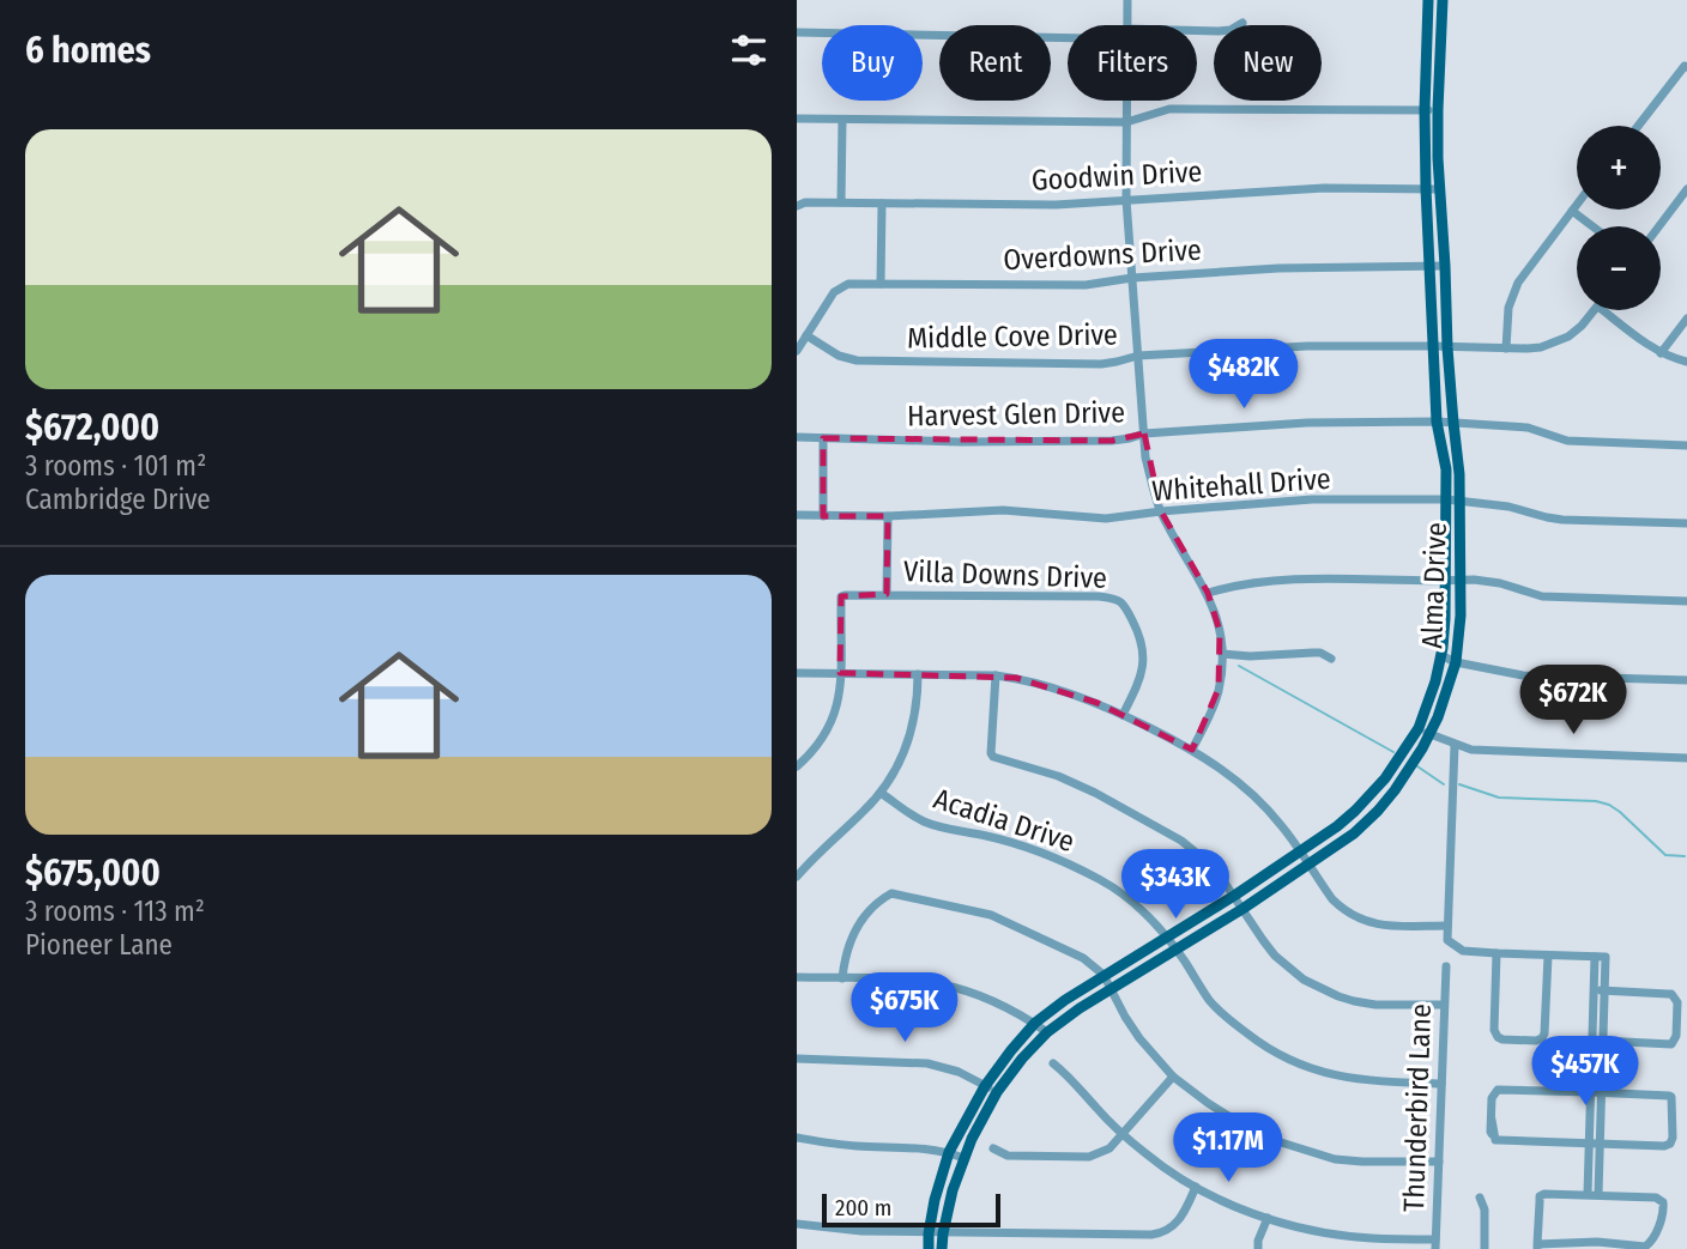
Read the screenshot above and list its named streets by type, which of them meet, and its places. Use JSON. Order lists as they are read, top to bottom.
{
  "streets": {
    "main road": ["Alma Drive"],
    "street": [
      "Goodwin Drive",
      "Overdowns Drive",
      "Middle Cove Drive",
      "Harvest Glen Drive",
      "Whitehall Drive",
      "Villa Downs Drive",
      "Acadia Drive",
      "Thunderbird Lane"
    ]
  },
  "crossings": [
    ["Goodwin Drive", "Alma Drive"],
    ["Overdowns Drive", "Middle Cove Drive"],
    ["Overdowns Drive", "Alma Drive"],
    ["Middle Cove Drive", "Alma Drive"],
    ["Harvest Glen Drive", "Alma Drive"],
    ["Whitehall Drive", "Alma Drive"],
    ["Alma Drive", "Acadia Drive"],
    ["Acadia Drive", "Thunderbird Lane"]
  ],
  "scale_bar": "200 m",
  "page": {
    "heading": "6 homes",
    "chip": [
      "Buy",
      "Rent",
      "Filters",
      "New"
    ],
    "list": [
      {
        "name": "$672,000",
        "note": "3 rooms · 101 m² · Cambridge Drive"
      },
      {
        "name": "$675,000",
        "note": "3 rooms · 113 m² · Pioneer Lane"
      }
    ],
    "map_buttons": ["+", "−"],
    "price": [
      "$482K",
      "$672K",
      "$343K",
      "$675K",
      "$457K",
      "$1.17M"
    ],
    "scale": "200 m"
  }
}
